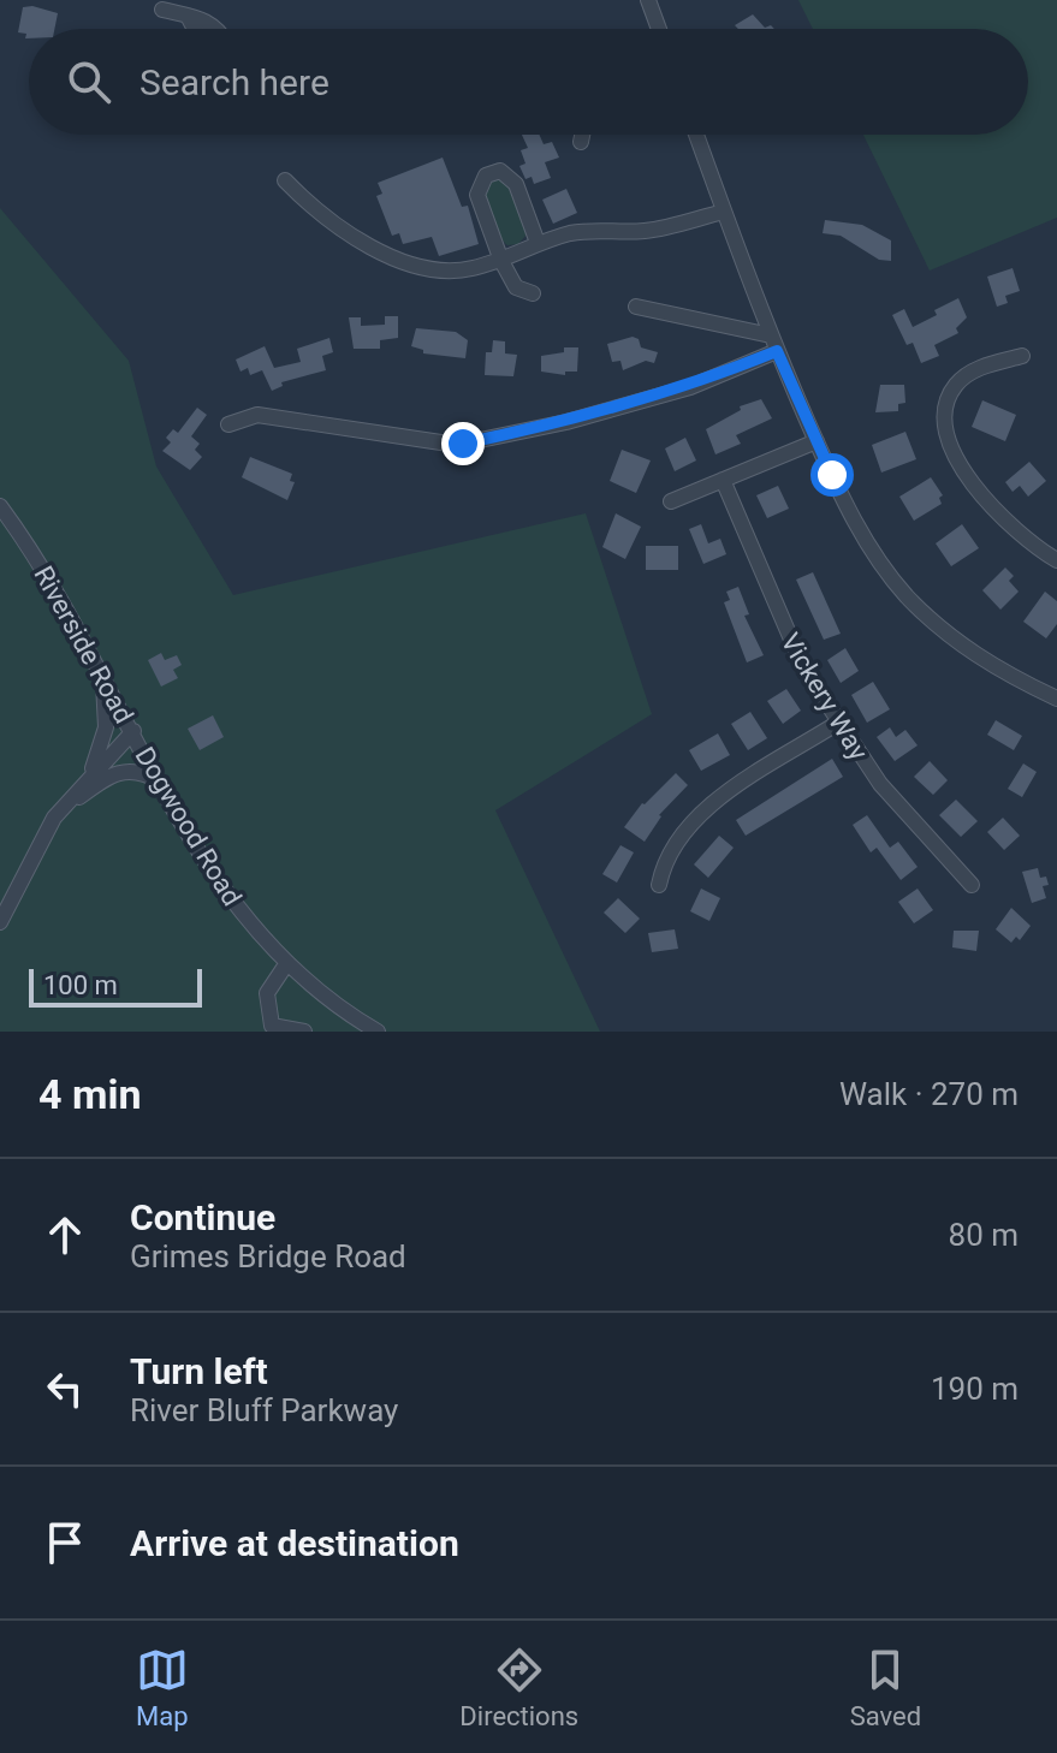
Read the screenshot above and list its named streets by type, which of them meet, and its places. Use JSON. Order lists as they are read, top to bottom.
{
  "streets": {
    "street": ["Riverside Road", "Vickery Way", "Dogwood Road"]
  },
  "crossings": [
    ["Riverside Road", "Dogwood Road"]
  ],
  "scale_bar": "100 m",
  "page": {
    "search": "Search here",
    "scale": "100 m",
    "heading": ["4 min", "Walk · 270 m"],
    "list": [
      ["Continue", "Grimes Bridge Road", "80 m"],
      ["Turn left", "River Bluff Parkway", "190 m"],
      "Arrive at destination"
    ],
    "nav": ["Map", "Directions", "Saved"]
  }
}
